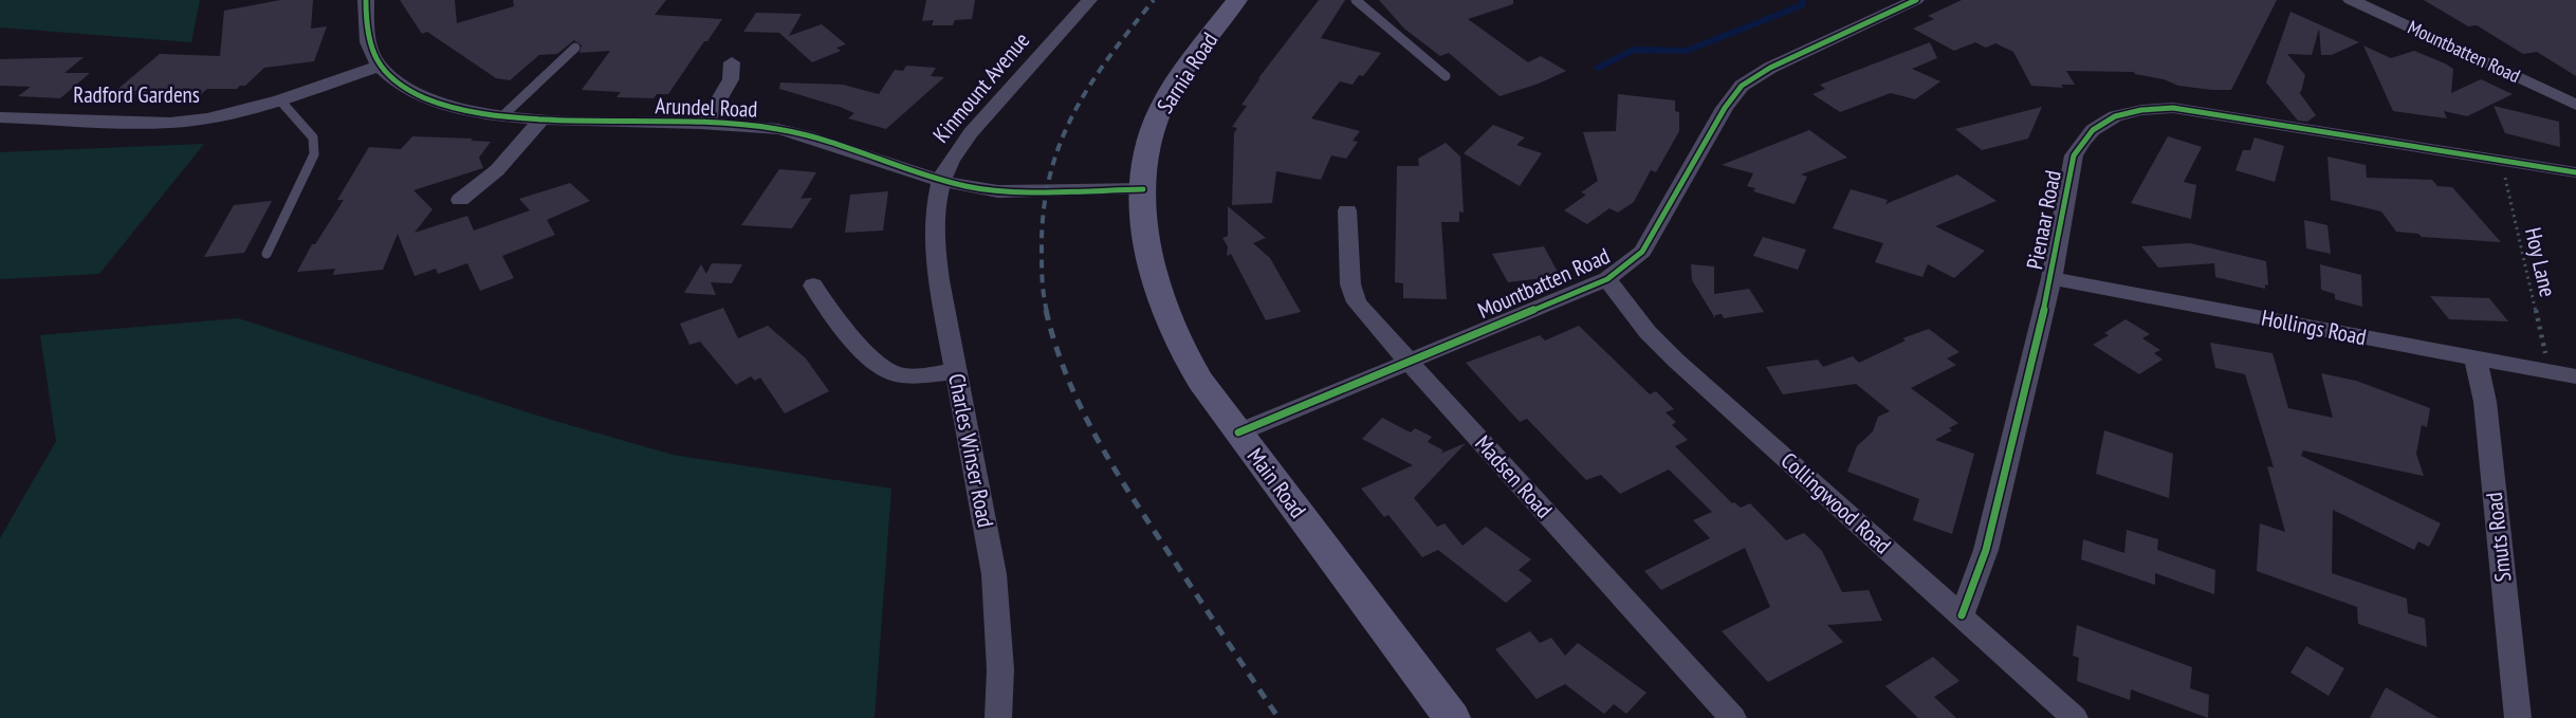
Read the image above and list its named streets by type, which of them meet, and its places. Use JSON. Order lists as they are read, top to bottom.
{
  "streets": {
    "main road": ["Sarnia Road", "Main Road"],
    "street": [
      "Mountbatten Road",
      "Kinmount Avenue",
      "Radford Gardens",
      "Arundel Road",
      "Pienaar Road",
      "Hollings Road",
      "Charles Winser Road",
      "Madsen Road",
      "Collingwood Road",
      "Smuts Road"
    ],
    "path": ["Hoy Lane"]
  },
  "crossings": [
    ["Mountbatten Road", "Madsen Road"],
    ["Mountbatten Road", "Main Road"],
    ["Mountbatten Road", "Collingwood Road"],
    ["Sarnia Road", "Arundel Road"],
    ["Sarnia Road", "Main Road"],
    ["Kinmount Avenue", "Arundel Road"],
    ["Kinmount Avenue", "Charles Winser Road"],
    ["Radford Gardens", "Arundel Road"],
    ["Arundel Road", "Charles Winser Road"],
    ["Arundel Road", "Main Road"],
    ["Pienaar Road", "Hoy Lane"],
    ["Pienaar Road", "Hollings Road"],
    ["Pienaar Road", "Collingwood Road"],
    ["Hoy Lane", "Hollings Road"],
    ["Hollings Road", "Smuts Road"]
  ]
}
